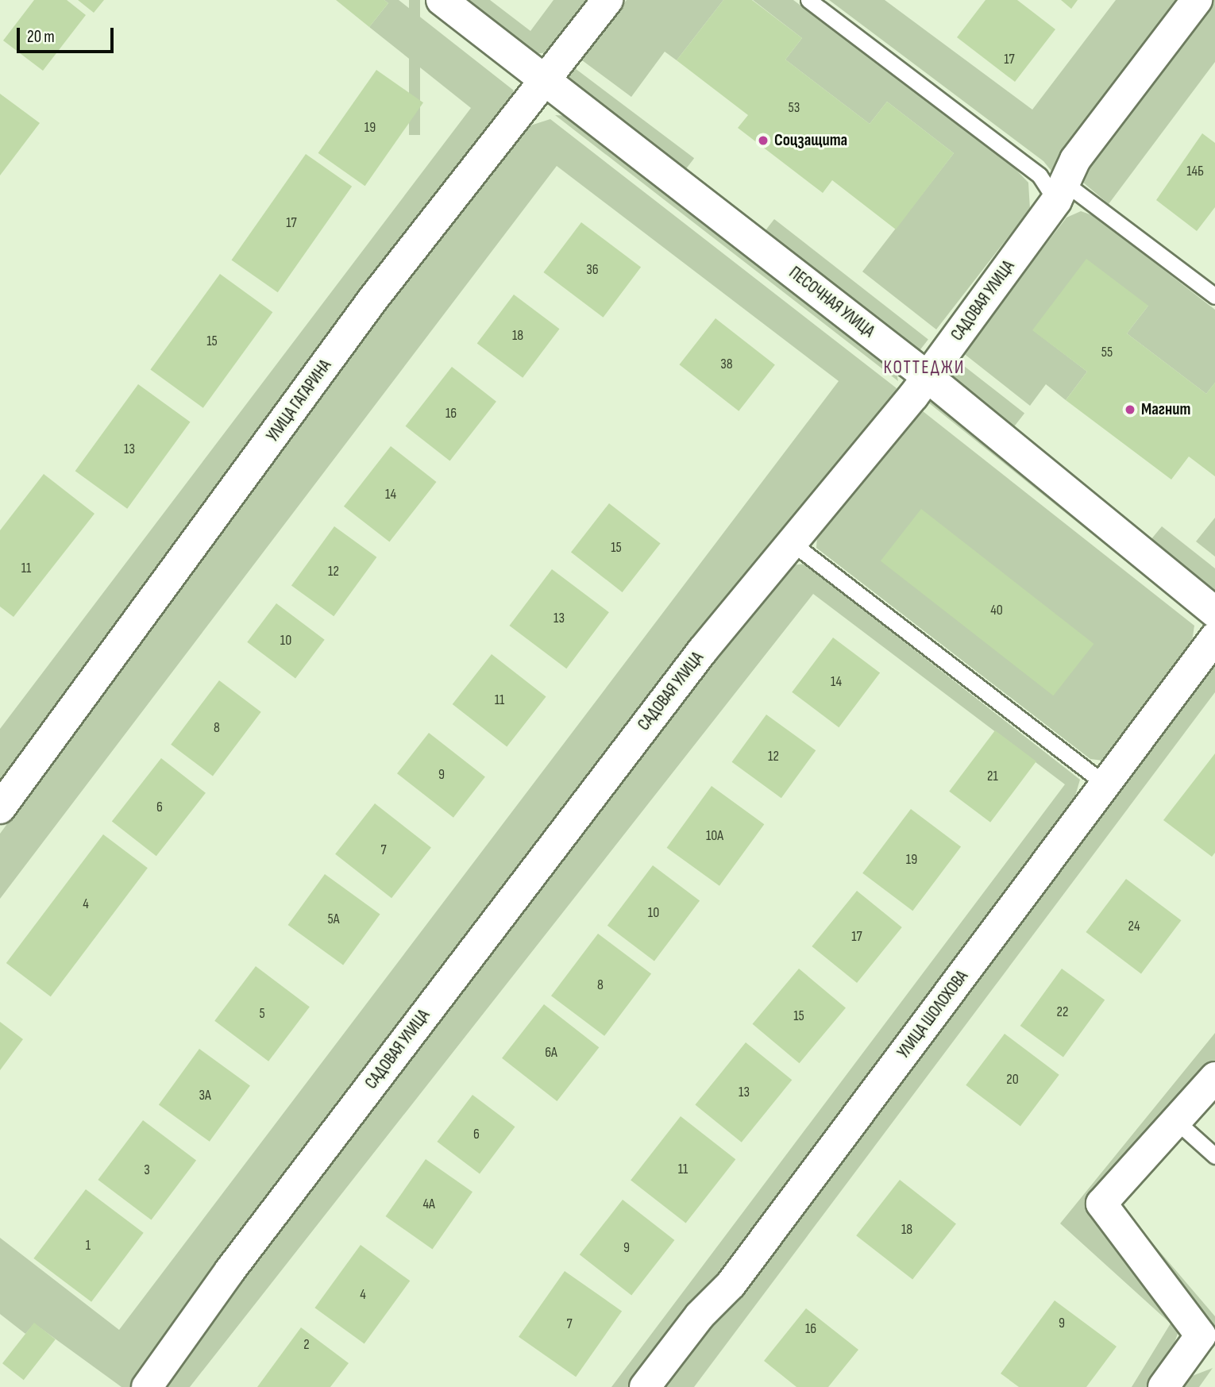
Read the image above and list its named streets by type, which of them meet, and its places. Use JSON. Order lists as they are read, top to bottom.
{
  "streets": {
    "street": [
      "САДОВАЯ УЛИЦА",
      "ПЕСОЧНАЯ УЛИЦА",
      "УЛИЦА ГАГАРИНА",
      "УЛИЦА ШОЛОХОВА"
    ]
  },
  "crossings": [
    ["САДОВАЯ УЛИЦА", "ПЕСОЧНАЯ УЛИЦА"],
    ["ПЕСОЧНАЯ УЛИЦА", "УЛИЦА ГАГАРИНА"]
  ],
  "districts": ["КОТТЕДЖИ"],
  "places": ["Соцзащита", "Магнит"],
  "house_numbers": [
    "17",
    "53",
    "19",
    "14Б",
    "17",
    "36",
    "18",
    "15",
    "55",
    "38",
    "16",
    "13",
    "14",
    "15",
    "11",
    "12",
    "40",
    "13",
    "10",
    "14",
    "11",
    "8",
    "12",
    "9",
    "21",
    "6",
    "10А",
    "7",
    "19",
    "4",
    "10",
    "5А",
    "24",
    "17",
    "8",
    "22",
    "5",
    "15",
    "6А",
    "20",
    "13",
    "3А",
    "6",
    "11",
    "3",
    "4А",
    "18",
    "1",
    "9",
    "4",
    "9",
    "7",
    "16",
    "2"
  ],
  "scale_bar": "20 m"
}
